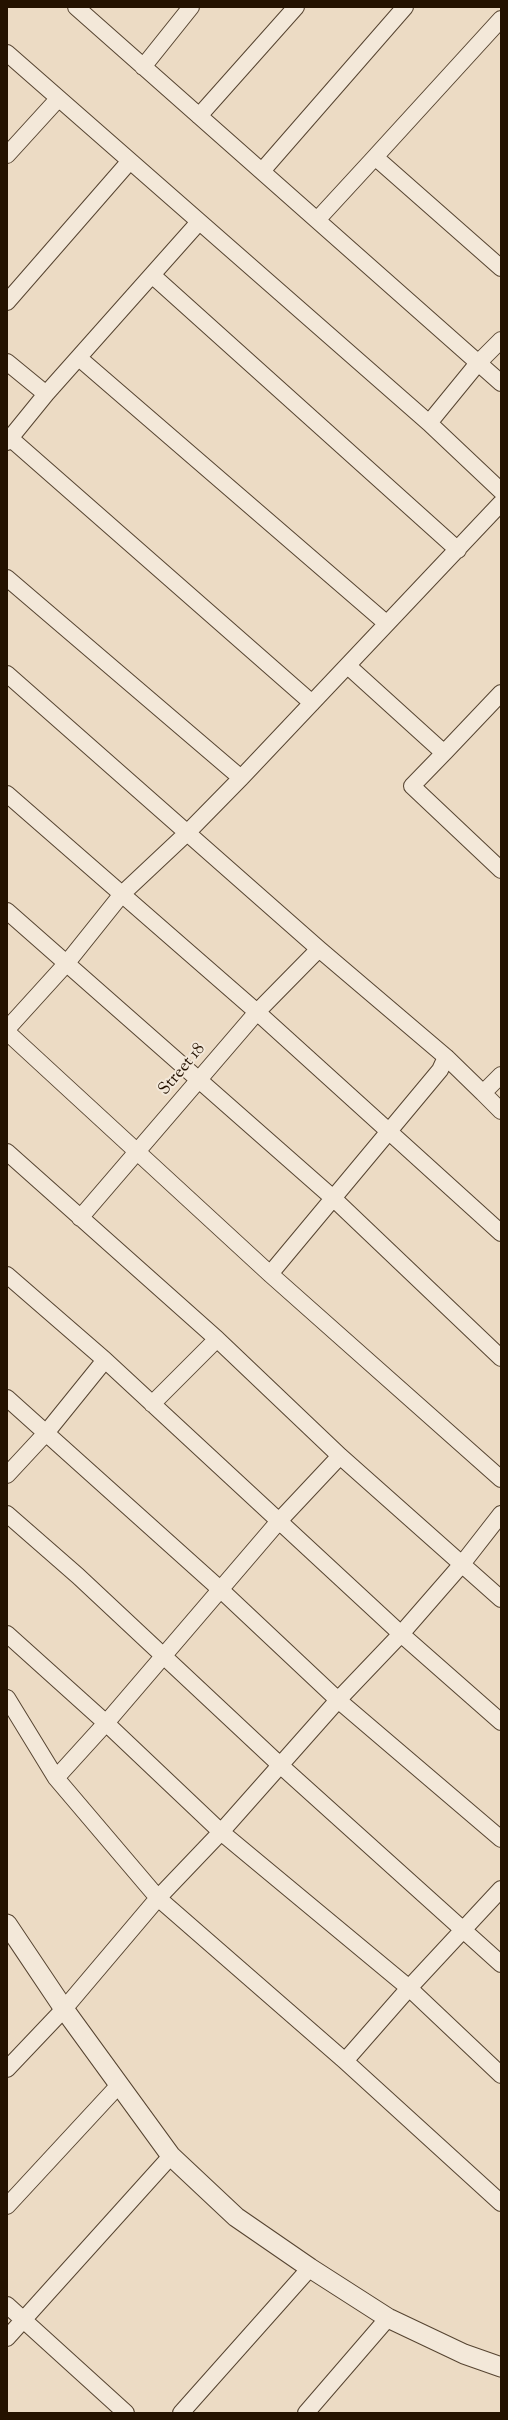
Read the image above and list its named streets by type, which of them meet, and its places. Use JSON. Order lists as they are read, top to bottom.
{
  "streets": {
    "street": ["Street 18"]
  }
}
